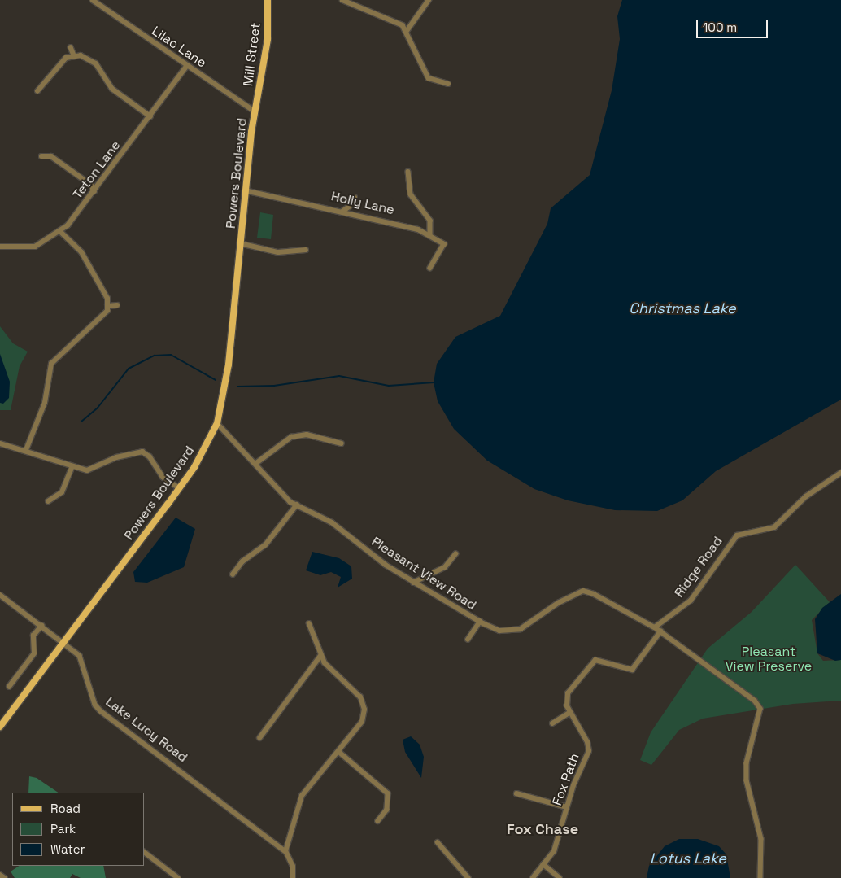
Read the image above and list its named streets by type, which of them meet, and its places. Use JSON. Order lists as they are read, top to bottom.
{
  "streets": {
    "main road": ["Mill Street", "Powers Boulevard"],
    "street": [
      "Lilac Lane",
      "Teton Lane",
      "Holly Lane",
      "Ridge Road",
      "Pleasant View Road",
      "Lake Lucy Road",
      "Fox Path"
    ]
  },
  "crossings": [
    ["Lilac Lane", "Mill Street"],
    ["Lilac Lane", "Teton Lane"],
    ["Lilac Lane", "Powers Boulevard"],
    ["Mill Street", "Powers Boulevard"],
    ["Powers Boulevard", "Holly Lane"],
    ["Powers Boulevard", "Pleasant View Road"],
    ["Powers Boulevard", "Lake Lucy Road"],
    ["Ridge Road", "Pleasant View Road"],
    ["Pleasant View Road", "Fox Path"]
  ],
  "districts": ["Fox Chase"],
  "water": ["Christmas Lake", "Lotus Lake"],
  "parks": ["Pleasant View Preserve"],
  "legend": ["Road", "Park", "Water"],
  "scale_bar": "100 m"
}
